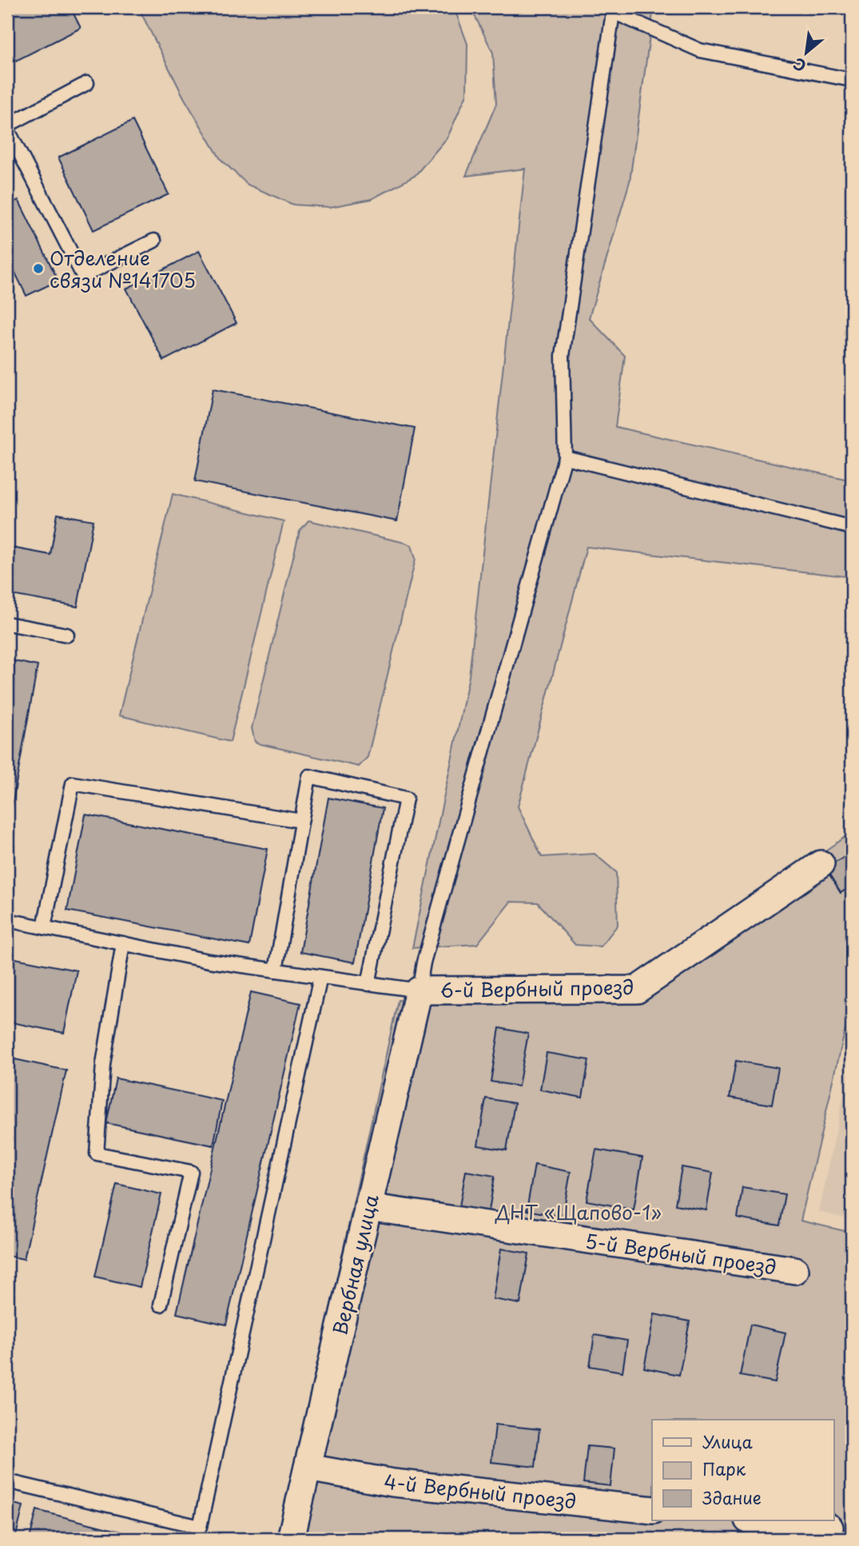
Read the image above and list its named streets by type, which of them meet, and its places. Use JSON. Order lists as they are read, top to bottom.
{
  "streets": {
    "street": [
      "6-й Вербный проезд",
      "5-й Вербный проезд",
      "Вербная улица",
      "4-й Вербный проезд"
    ]
  },
  "crossings": [
    ["6-й Вербный проезд", "Вербная улица"],
    ["5-й Вербный проезд", "Вербная улица"],
    ["Вербная улица", "4-й Вербный проезд"]
  ],
  "parks": ["ДНТ «Щапово-1»"],
  "places": ["Отделение связи №141705"],
  "legend": ["Улица", "Парк", "Здание"],
  "north": "bottom left"
}
